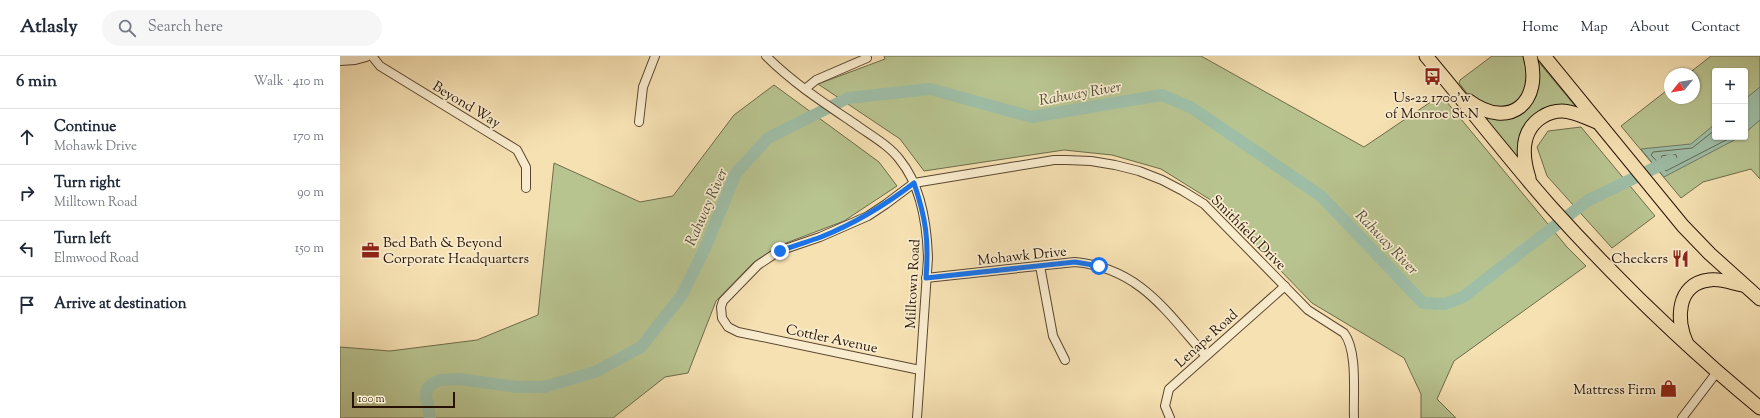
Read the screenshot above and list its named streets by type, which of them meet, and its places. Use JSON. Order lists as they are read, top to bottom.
{
  "streets": {
    "street": [
      "Beyond Way",
      "Smithfield Drive",
      "Mohawk Drive",
      "Milltown Road",
      "Cottler Avenue",
      "Lenape Road"
    ]
  },
  "crossings": [
    ["Smithfield Drive", "Milltown Road"],
    ["Smithfield Drive", "Cottler Avenue"],
    ["Smithfield Drive", "Lenape Road"],
    ["Mohawk Drive", "Milltown Road"],
    ["Mohawk Drive", "Lenape Road"],
    ["Milltown Road", "Cottler Avenue"]
  ],
  "water": ["Rahway River"],
  "places": {
    "bus stop": ["Us-22 1700'w of Monroe St N"],
    "office": ["Bed Bath & Beyond Corporate Headquarters"],
    "restaurant": ["Checkers"],
    "shop": ["Mattress Firm"]
  },
  "scale_bar": "100 m",
  "north": "bottom left",
  "page": {
    "header": "Atlasly",
    "search": "Search here",
    "nav": [
      "Home",
      "Map",
      "About",
      "Contact"
    ],
    "heading": ["6 min", "Walk · 410 m"],
    "map_buttons": ["+", "−"],
    "list": [
      ["Continue", "Mohawk Drive", "170 m"],
      ["Turn right", "Milltown Road", "90 m"],
      ["Turn left", "Elmwood Road", "150 m"],
      "Arrive at destination"
    ],
    "scale": "100 m"
  }
}
